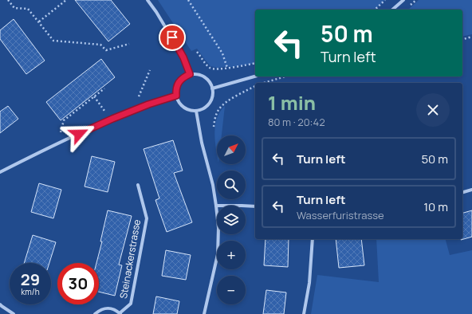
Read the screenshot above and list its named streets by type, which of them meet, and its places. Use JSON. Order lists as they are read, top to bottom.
{
  "streets": {
    "street": ["Steinackerstrasse"]
  },
  "north": "top right",
  "page": {
    "turn": ["50 m", "Turn left"],
    "heading": ["1 min", "80 m · 20:42"],
    "map_buttons": ["+", "−"],
    "list": [
      {
        "name": "Turn left",
        "value": "50 m"
      },
      {
        "name": "Turn left",
        "note": "Wasserfuristrasse",
        "value": "10 m"
      }
    ],
    "speed": "29 km/h",
    "limit": "30"
  }
}
